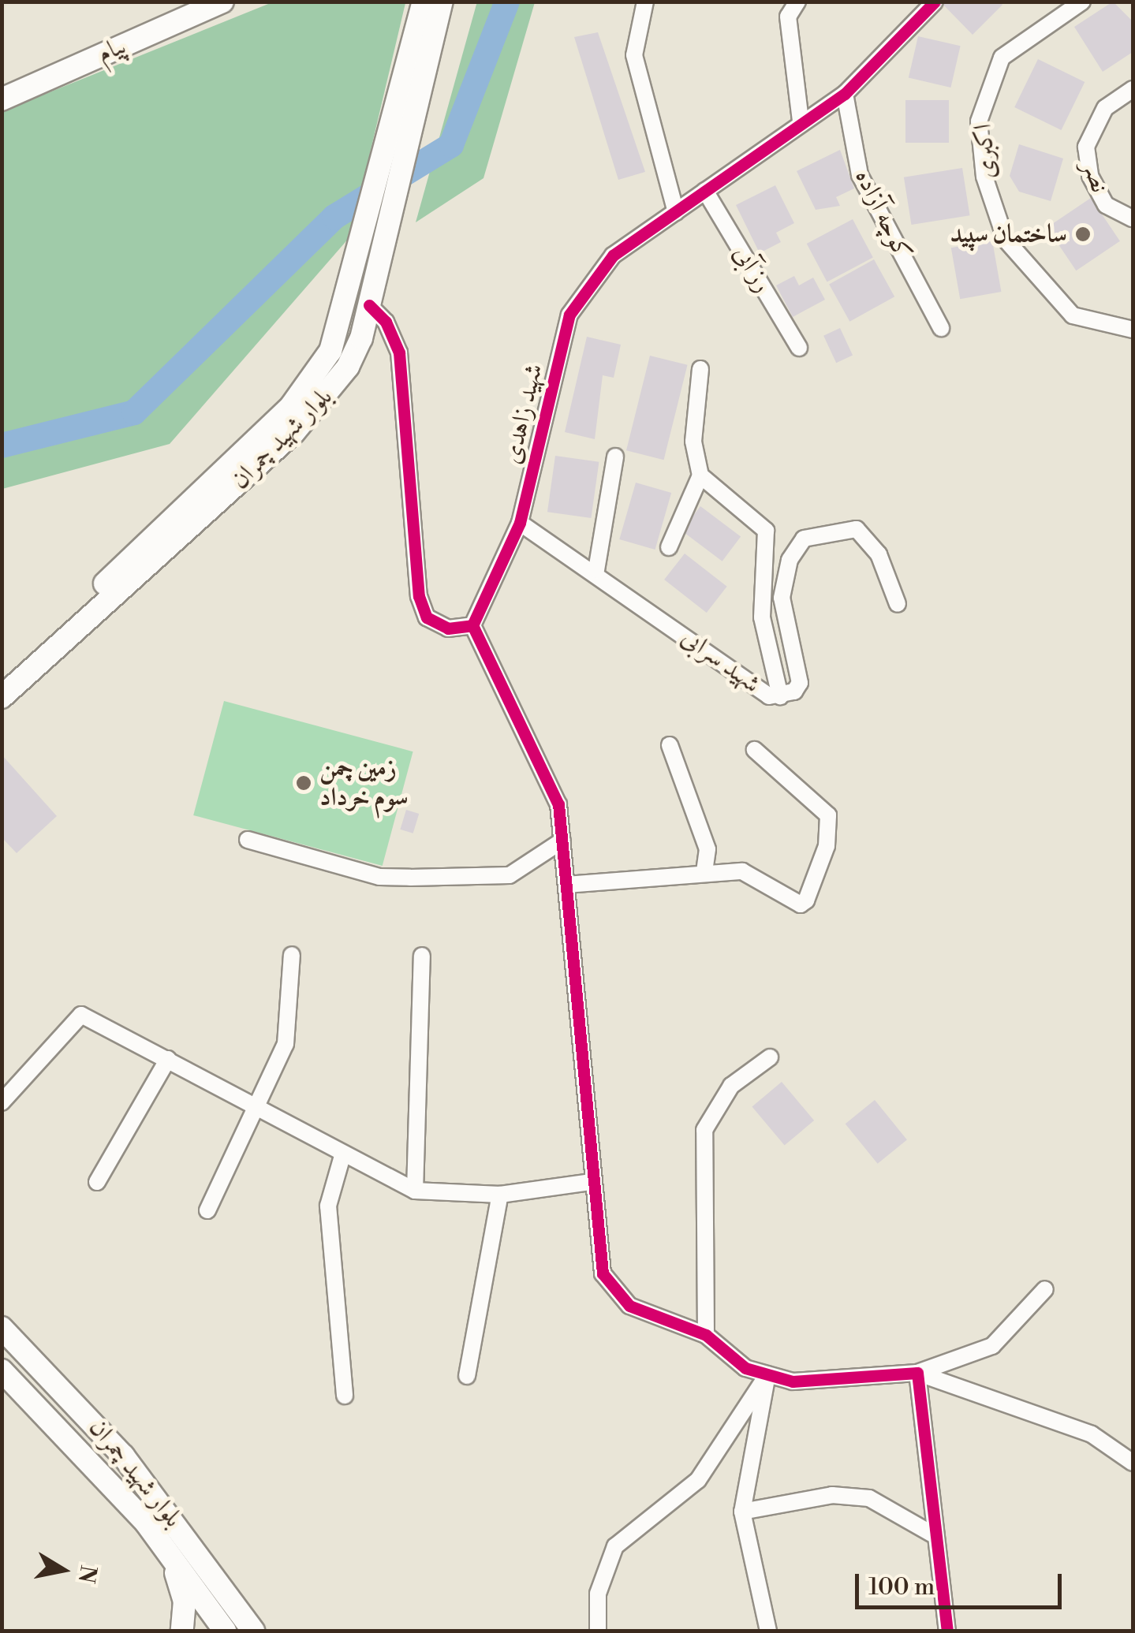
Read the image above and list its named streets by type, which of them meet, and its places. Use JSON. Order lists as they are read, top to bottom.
{
  "streets": {
    "main road": ["پیام", "بلوار شهید چمران"],
    "street": [
      "اکبری",
      "نصر",
      "کوچه آزاده",
      "رز آبی",
      "شهید زاهدی",
      "شهید سرابی"
    ]
  },
  "crossings": [
    ["کوچه آزاده", "شهید زاهدی"],
    ["رز آبی", "شهید زاهدی"],
    ["شهید زاهدی", "شهید سرابی"]
  ],
  "places": ["ساختمان سپید", "زمین چمن سوم خرداد"],
  "scale_bar": "100 m",
  "north": "right"
}
